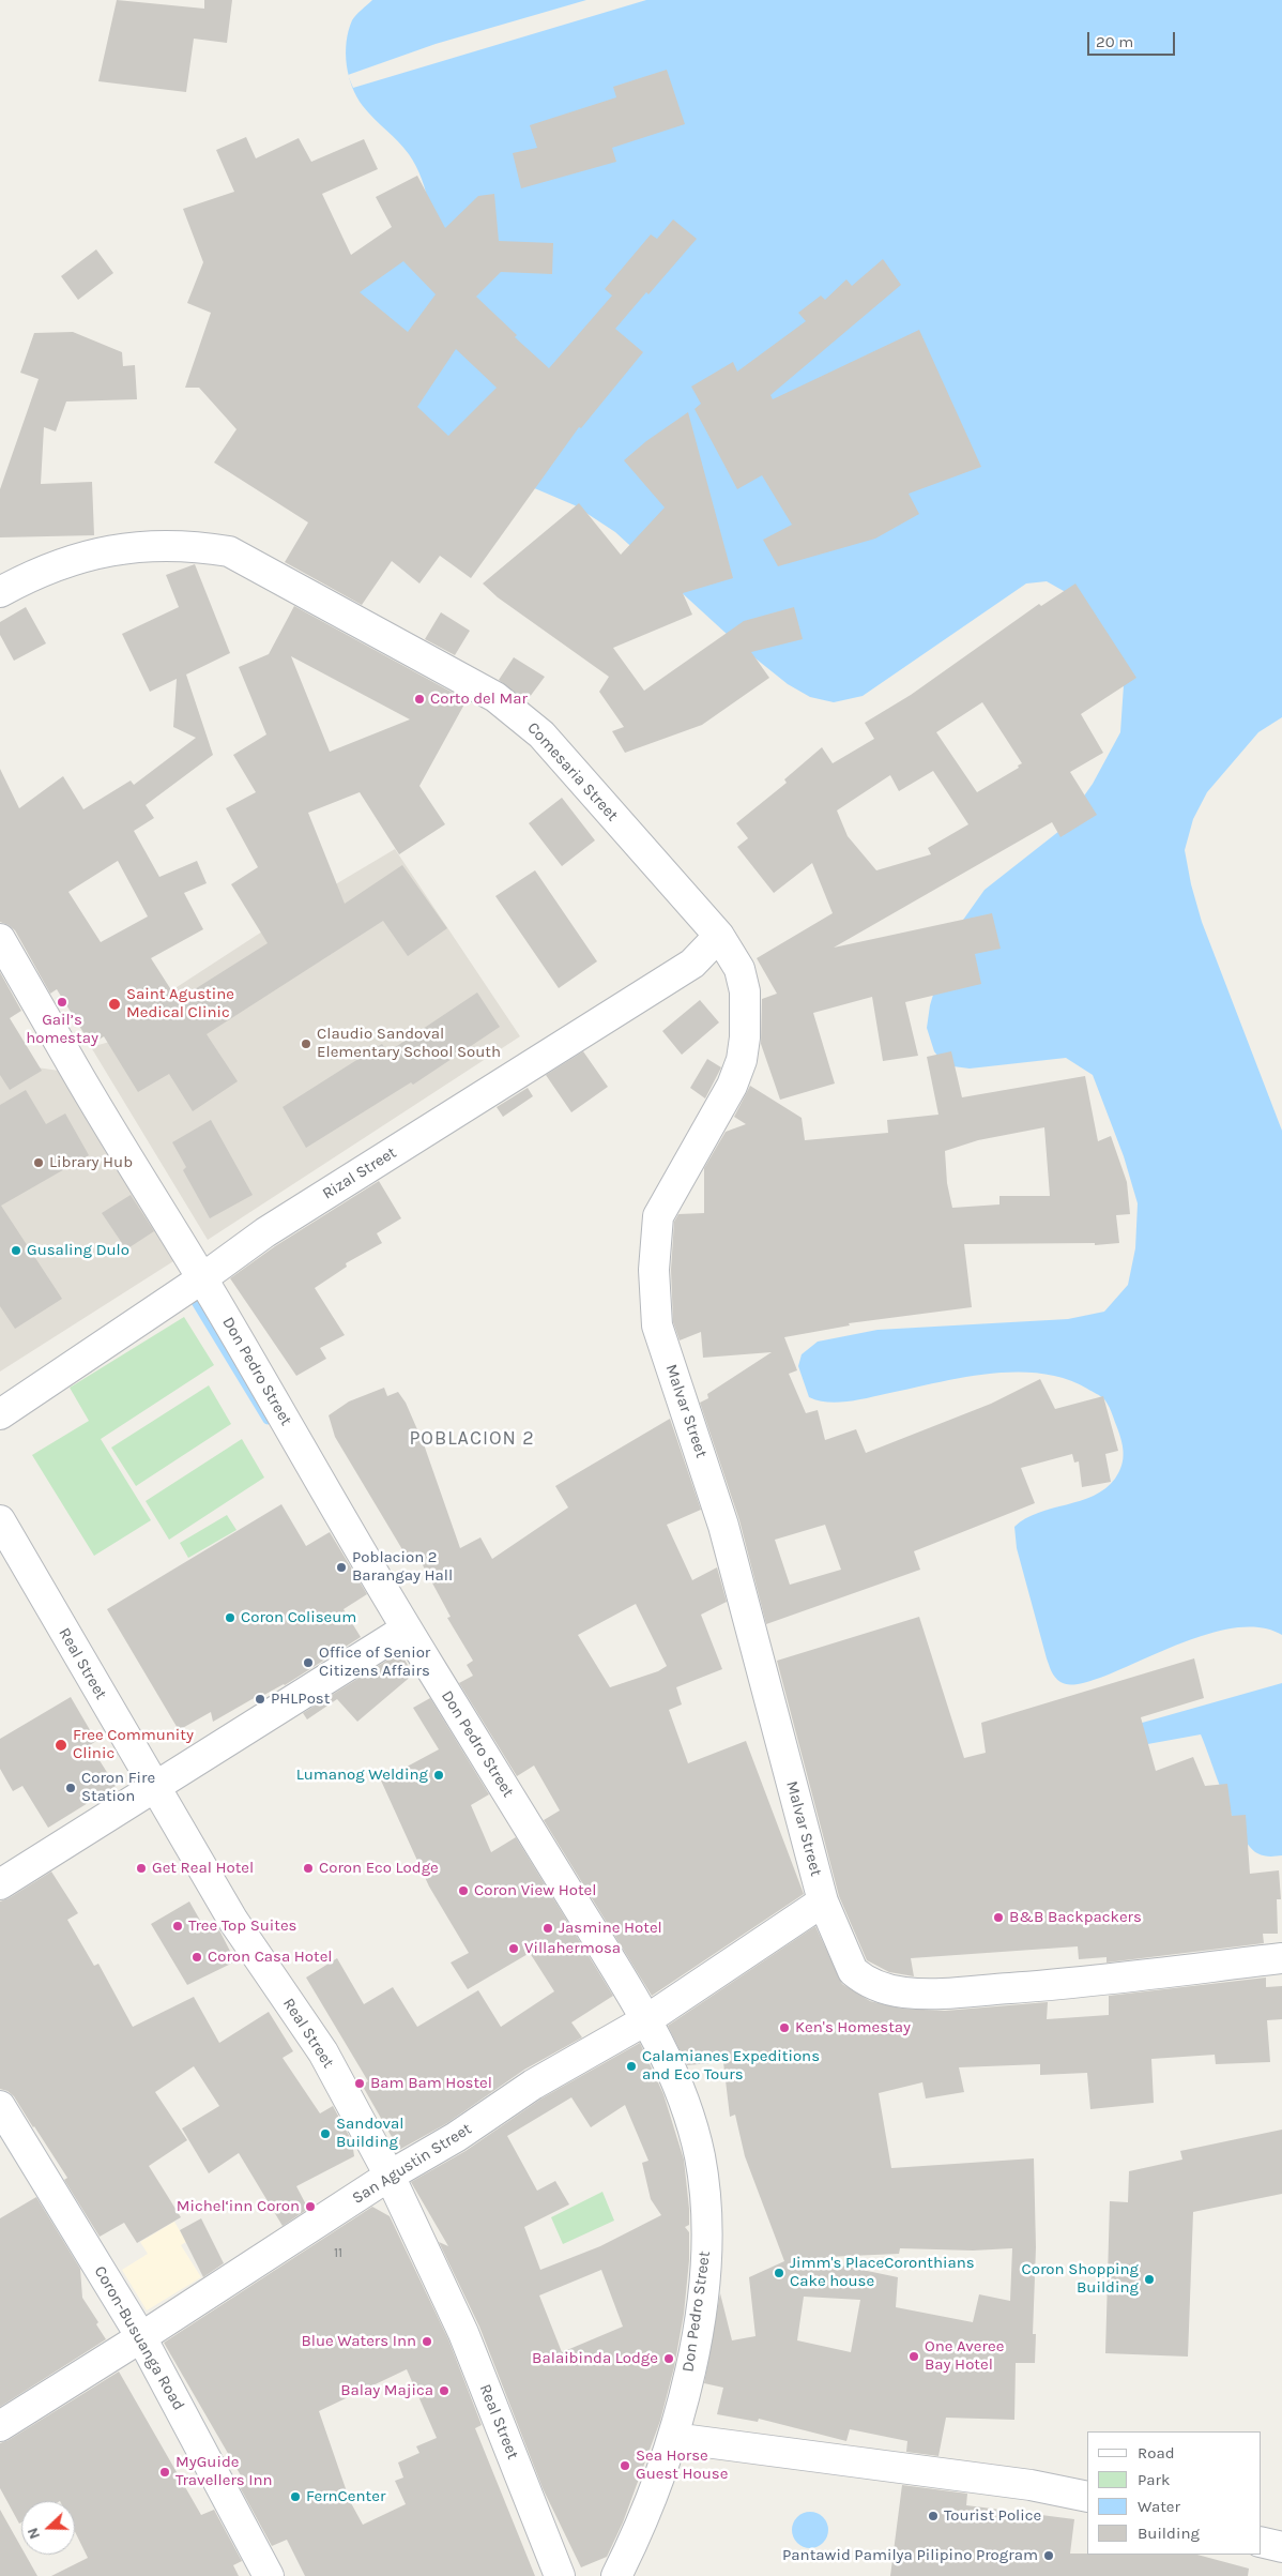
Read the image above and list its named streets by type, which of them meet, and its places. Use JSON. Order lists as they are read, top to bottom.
{
  "streets": {
    "street": [
      "Comesaria Street",
      "Rizal Street",
      "Don Pedro Street",
      "Malvar Street",
      "Real Street",
      "San Agustin Street",
      "Coron-Busuanga Road"
    ]
  },
  "crossings": [
    ["Comesaria Street", "Rizal Street"],
    ["Comesaria Street", "Malvar Street"],
    ["Rizal Street", "Don Pedro Street"],
    ["Rizal Street", "Malvar Street"],
    ["Don Pedro Street", "San Agustin Street"],
    ["Malvar Street", "San Agustin Street"],
    ["Real Street", "San Agustin Street"],
    ["San Agustin Street", "Coron-Busuanga Road"]
  ],
  "districts": ["POBLACION 2"],
  "places": [
    "Corto del Mar",
    "Gail’s homestay",
    "Saint Agustine Medical Clinic",
    "Claudio Sandoval Elementary School South",
    "Library Hub",
    "Gusaling Dulo",
    "Poblacion 2 Barangay Hall",
    "Coron Coliseum",
    "Office of Senior Citizens Affairs",
    "PHLPost",
    "Free Community Clinic",
    "Lumanog Welding",
    "Coron Fire Station",
    "Get Real Hotel",
    "Coron Eco Lodge",
    "Coron View Hotel",
    "B&B Backpackers",
    "Tree Top Suites",
    "Jasmine Hotel",
    "Villahermosa",
    "Coron Casa Hotel",
    "Ken's Homestay",
    "Calamianes Expeditions and Eco Tours",
    "Bam Bam Hostel",
    "Sandoval Building",
    "Michel‘inn Coron",
    "Jimm's PlaceCoronthians Cake house",
    "Coron Shopping Building",
    "Blue Waters Inn",
    "One Averee Bay Hotel",
    "Balaibinda Lodge",
    "Balay Majica",
    "Sea Horse Guest House",
    "MyGuide Travellers Inn",
    "FernCenter",
    "Tourist Police",
    "Pantawid Pamilya Pilipino Program"
  ],
  "house_numbers": ["11"],
  "legend": [
    "Road",
    "Park",
    "Water",
    "Building"
  ],
  "scale_bar": "20 m",
  "north": "left"
}
